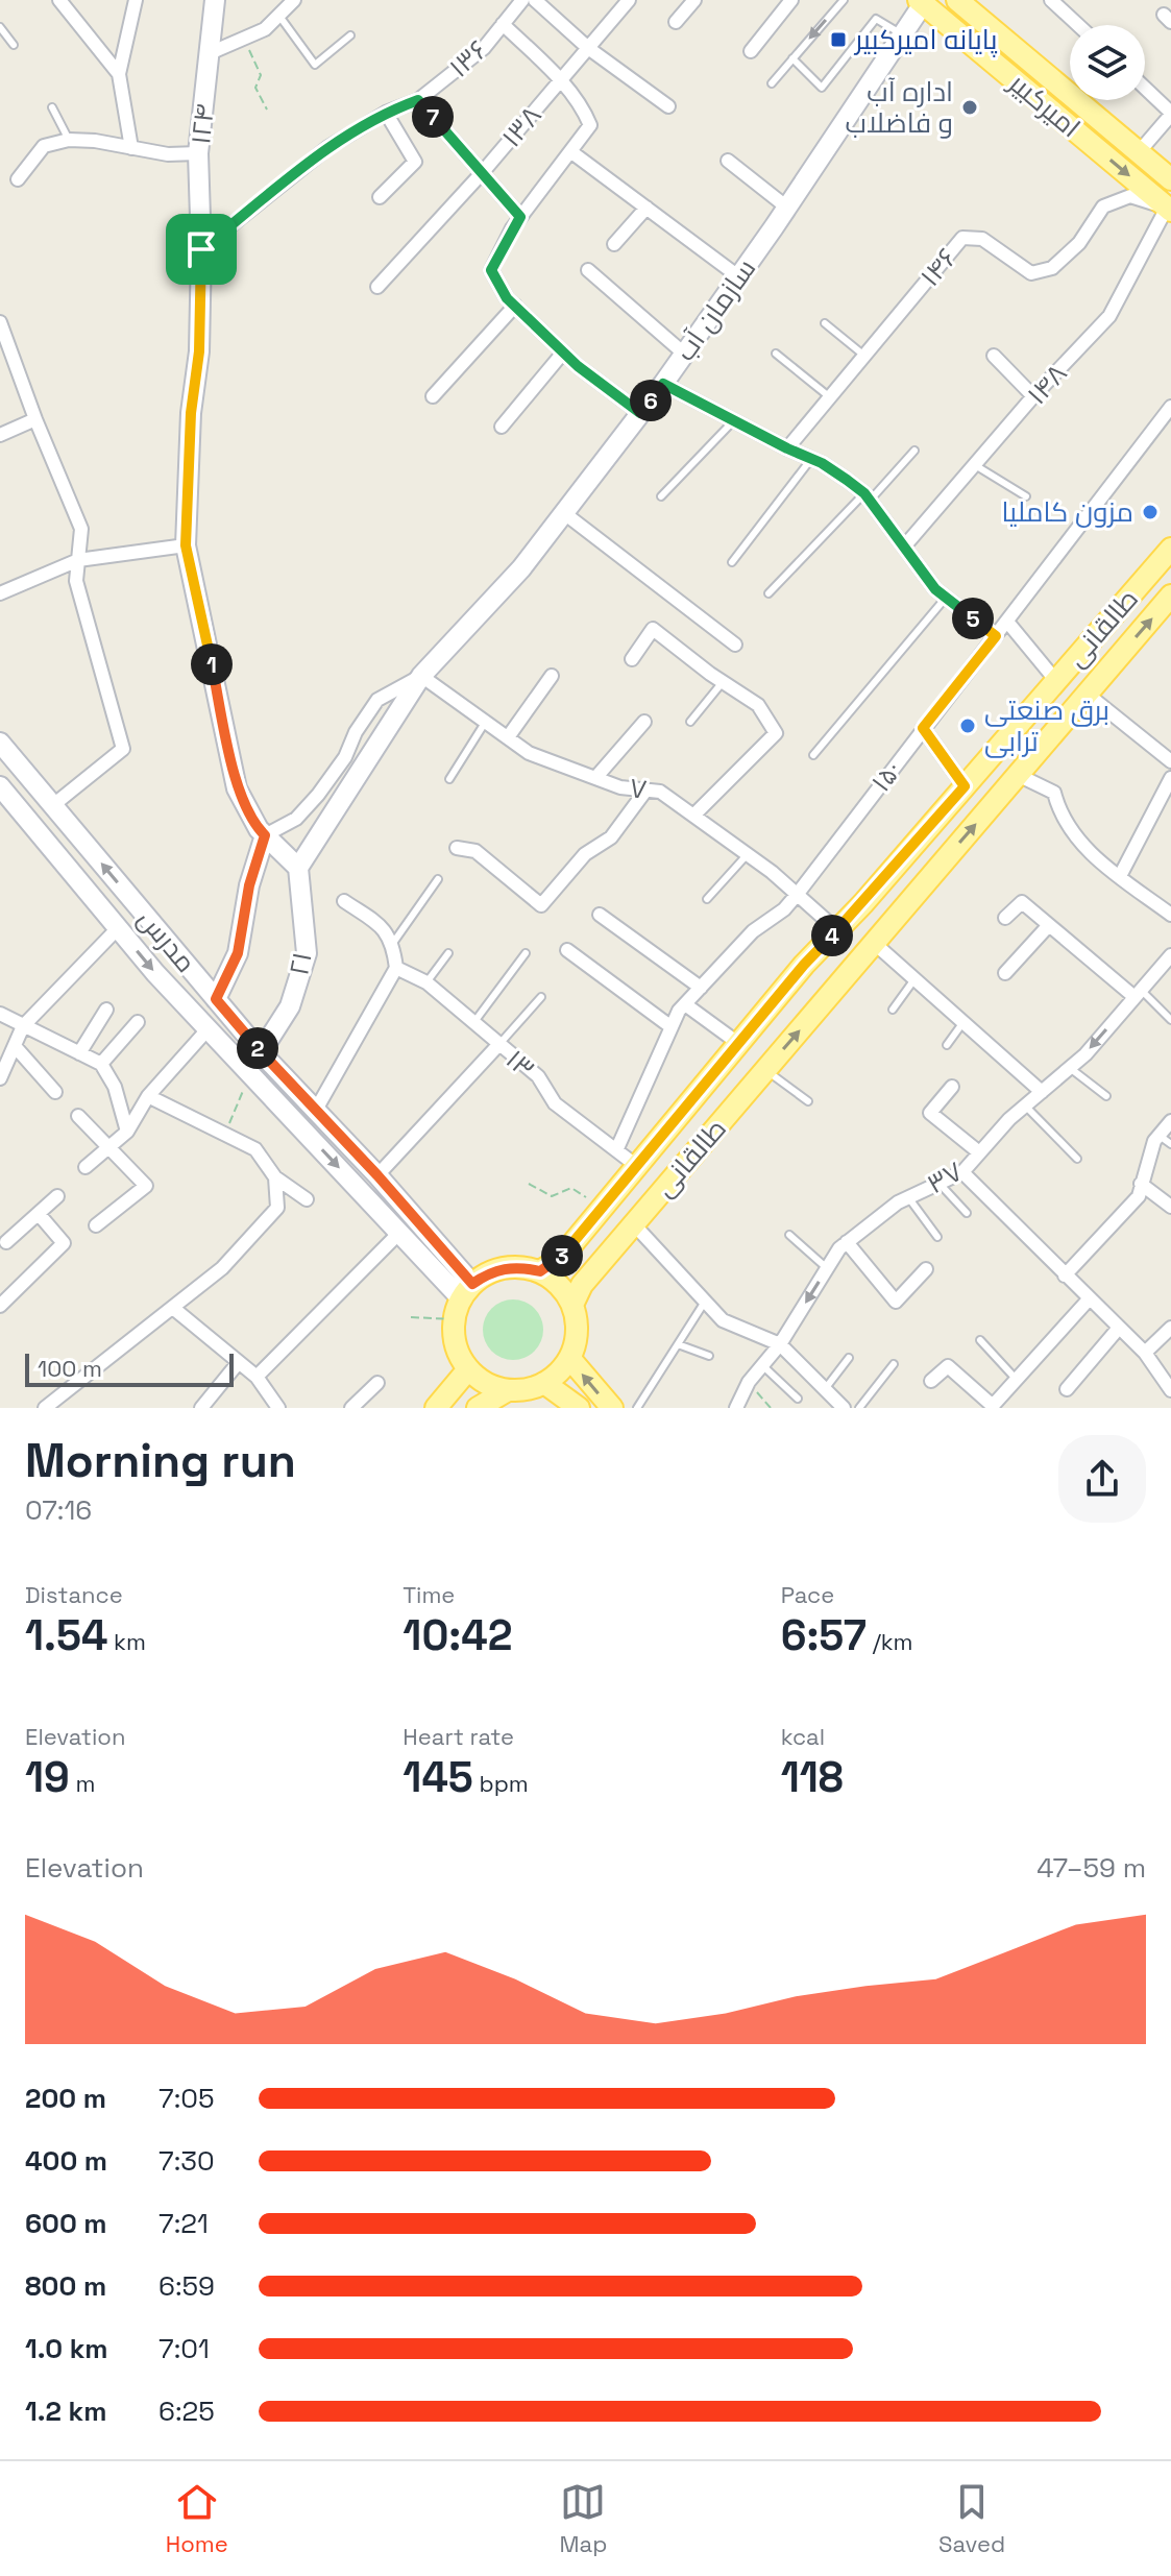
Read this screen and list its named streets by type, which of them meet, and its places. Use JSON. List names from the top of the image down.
{
  "streets": {
    "main road": ["امیرکبیر", "طالقانی"],
    "street": [
      "۱۳۶",
      "۱۲۴",
      "۱۳۸",
      "۱۴۶",
      "سازمان آب",
      "۱۴۸",
      "۱۵۰",
      "۷",
      "مدرس",
      "۲۱",
      "۱۳",
      "۳۷"
    ]
  },
  "crossings": [
    ["۱۳۶", "۱۲۴"],
    ["امیرکبیر", "۱۴۶"],
    ["امیرکبیر", "سازمان آب"],
    ["امیرکبیر", "۱۴۸"],
    ["۱۲۴", "سازمان آب"],
    ["۱۲۴", "۲۱"],
    ["۱۴۶", "۱۴۸"],
    ["سازمان آب", "۷"],
    ["سازمان آب", "۲۱"],
    ["طالقانی", "۷"],
    ["طالقانی", "مدرس"],
    ["طالقانی", "۱۳"],
    ["۱۵۰", "۷"],
    ["۱۵۰", "۱۳"],
    ["مدرس", "۲۱"]
  ],
  "places": {
    "transit": ["پایانه امیرکبیر"],
    "other": ["اداره آب و فاضلاب", "مزون کاملیا", "برق صنعتی ترابی"]
  },
  "scale_bar": "100 m",
  "page": {
    "pins": [
      "7",
      "6",
      "5",
      "1",
      "4",
      "2",
      "3"
    ],
    "scale": "100 m",
    "heading": ["Morning run", "07:16"],
    "stats": [
      ["Distance", "1.54 km"],
      ["Time", "10:42"],
      ["Pace", "6:57 /km"],
      ["Elevation", "19 m"],
      ["Heart rate", "145 bpm"],
      ["kcal", "118"]
    ],
    "chart": ["Elevation", "47–59 m"],
    "list": [
      {
        "name": "200 m",
        "note": "7:05"
      },
      {
        "name": "400 m",
        "note": "7:30"
      },
      {
        "name": "600 m",
        "note": "7:21"
      },
      {
        "name": "800 m",
        "note": "6:59"
      },
      {
        "name": "1.0 km",
        "note": "7:01"
      },
      {
        "name": "1.2 km",
        "note": "6:25"
      }
    ],
    "tabs": ["Home", "Map", "Saved"]
  }
}
